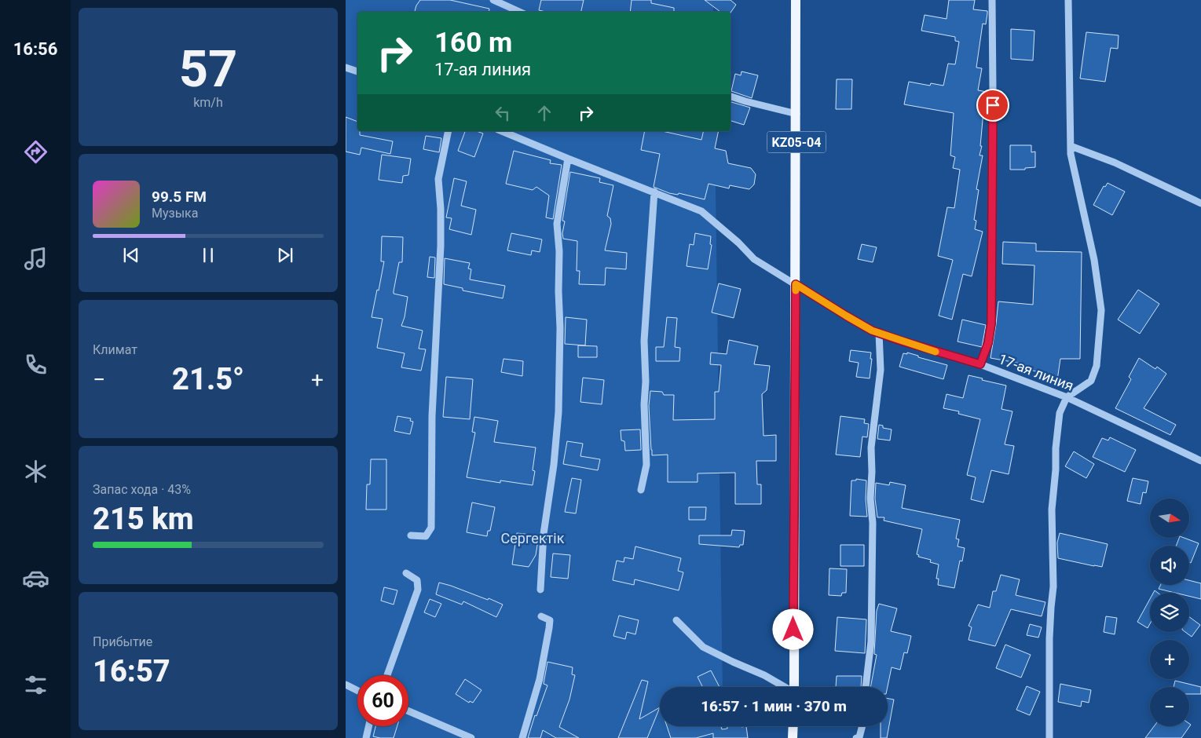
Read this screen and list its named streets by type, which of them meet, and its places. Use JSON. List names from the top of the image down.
{
  "streets": {
    "main road": ["KZ05-04"],
    "street": ["17-ая линия"]
  },
  "crossings": [
    ["KZ05-04", "17-ая линия"]
  ],
  "parks": ["Сергектік"],
  "north": "right",
  "page": {
    "tabs": "16:56",
    "tile": [
      ["57", "km/h"],
      "Климат",
      ["Запас хода · 43%", "215 km"],
      ["Прибытие", "16:57"]
    ],
    "turn": ["160 m", "17-ая линия"],
    "song": ["99.5 FM", "Музыка"],
    "heat": ["−", "21.5°", "+"],
    "map_buttons": ["+", "−"],
    "limit": "60",
    "trip": "16:57 · 1 мин · 370 m"
  }
}
